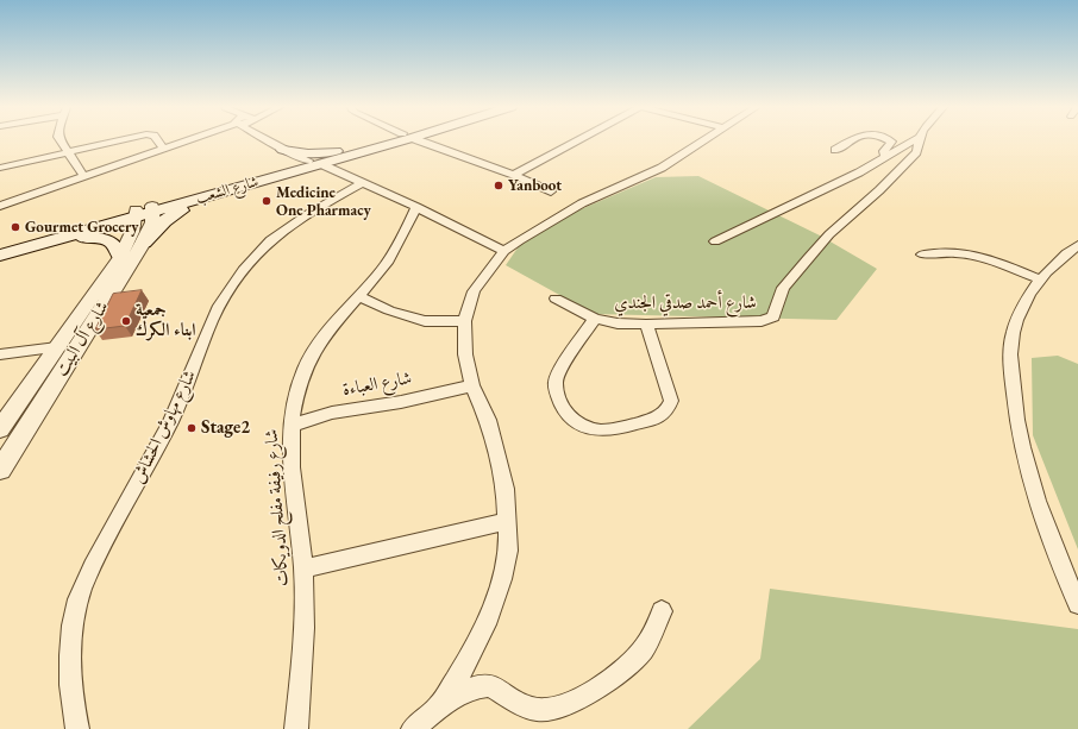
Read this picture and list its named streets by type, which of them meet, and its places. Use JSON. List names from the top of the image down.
{
  "streets": {
    "main road": ["شارع الشعب"],
    "street": [
      "شارع أحمد صدقي الجندي",
      "شارع آل البيت",
      "شارع العباءة",
      "شارع مهاوش الحشاش",
      "شارع رفيفة مفلح الدويكات"
    ]
  },
  "crossings": [
    ["شارع الشعب", "شارع آل البيت"],
    ["شارع العباءة", "شارع رفيفة مفلح الدويكات"]
  ],
  "places": [
    "Yanboot",
    "Medicine One Pharmacy",
    "Gourmet Grocery",
    "جمعية ابناء الكرك",
    "Stage2"
  ]
}
